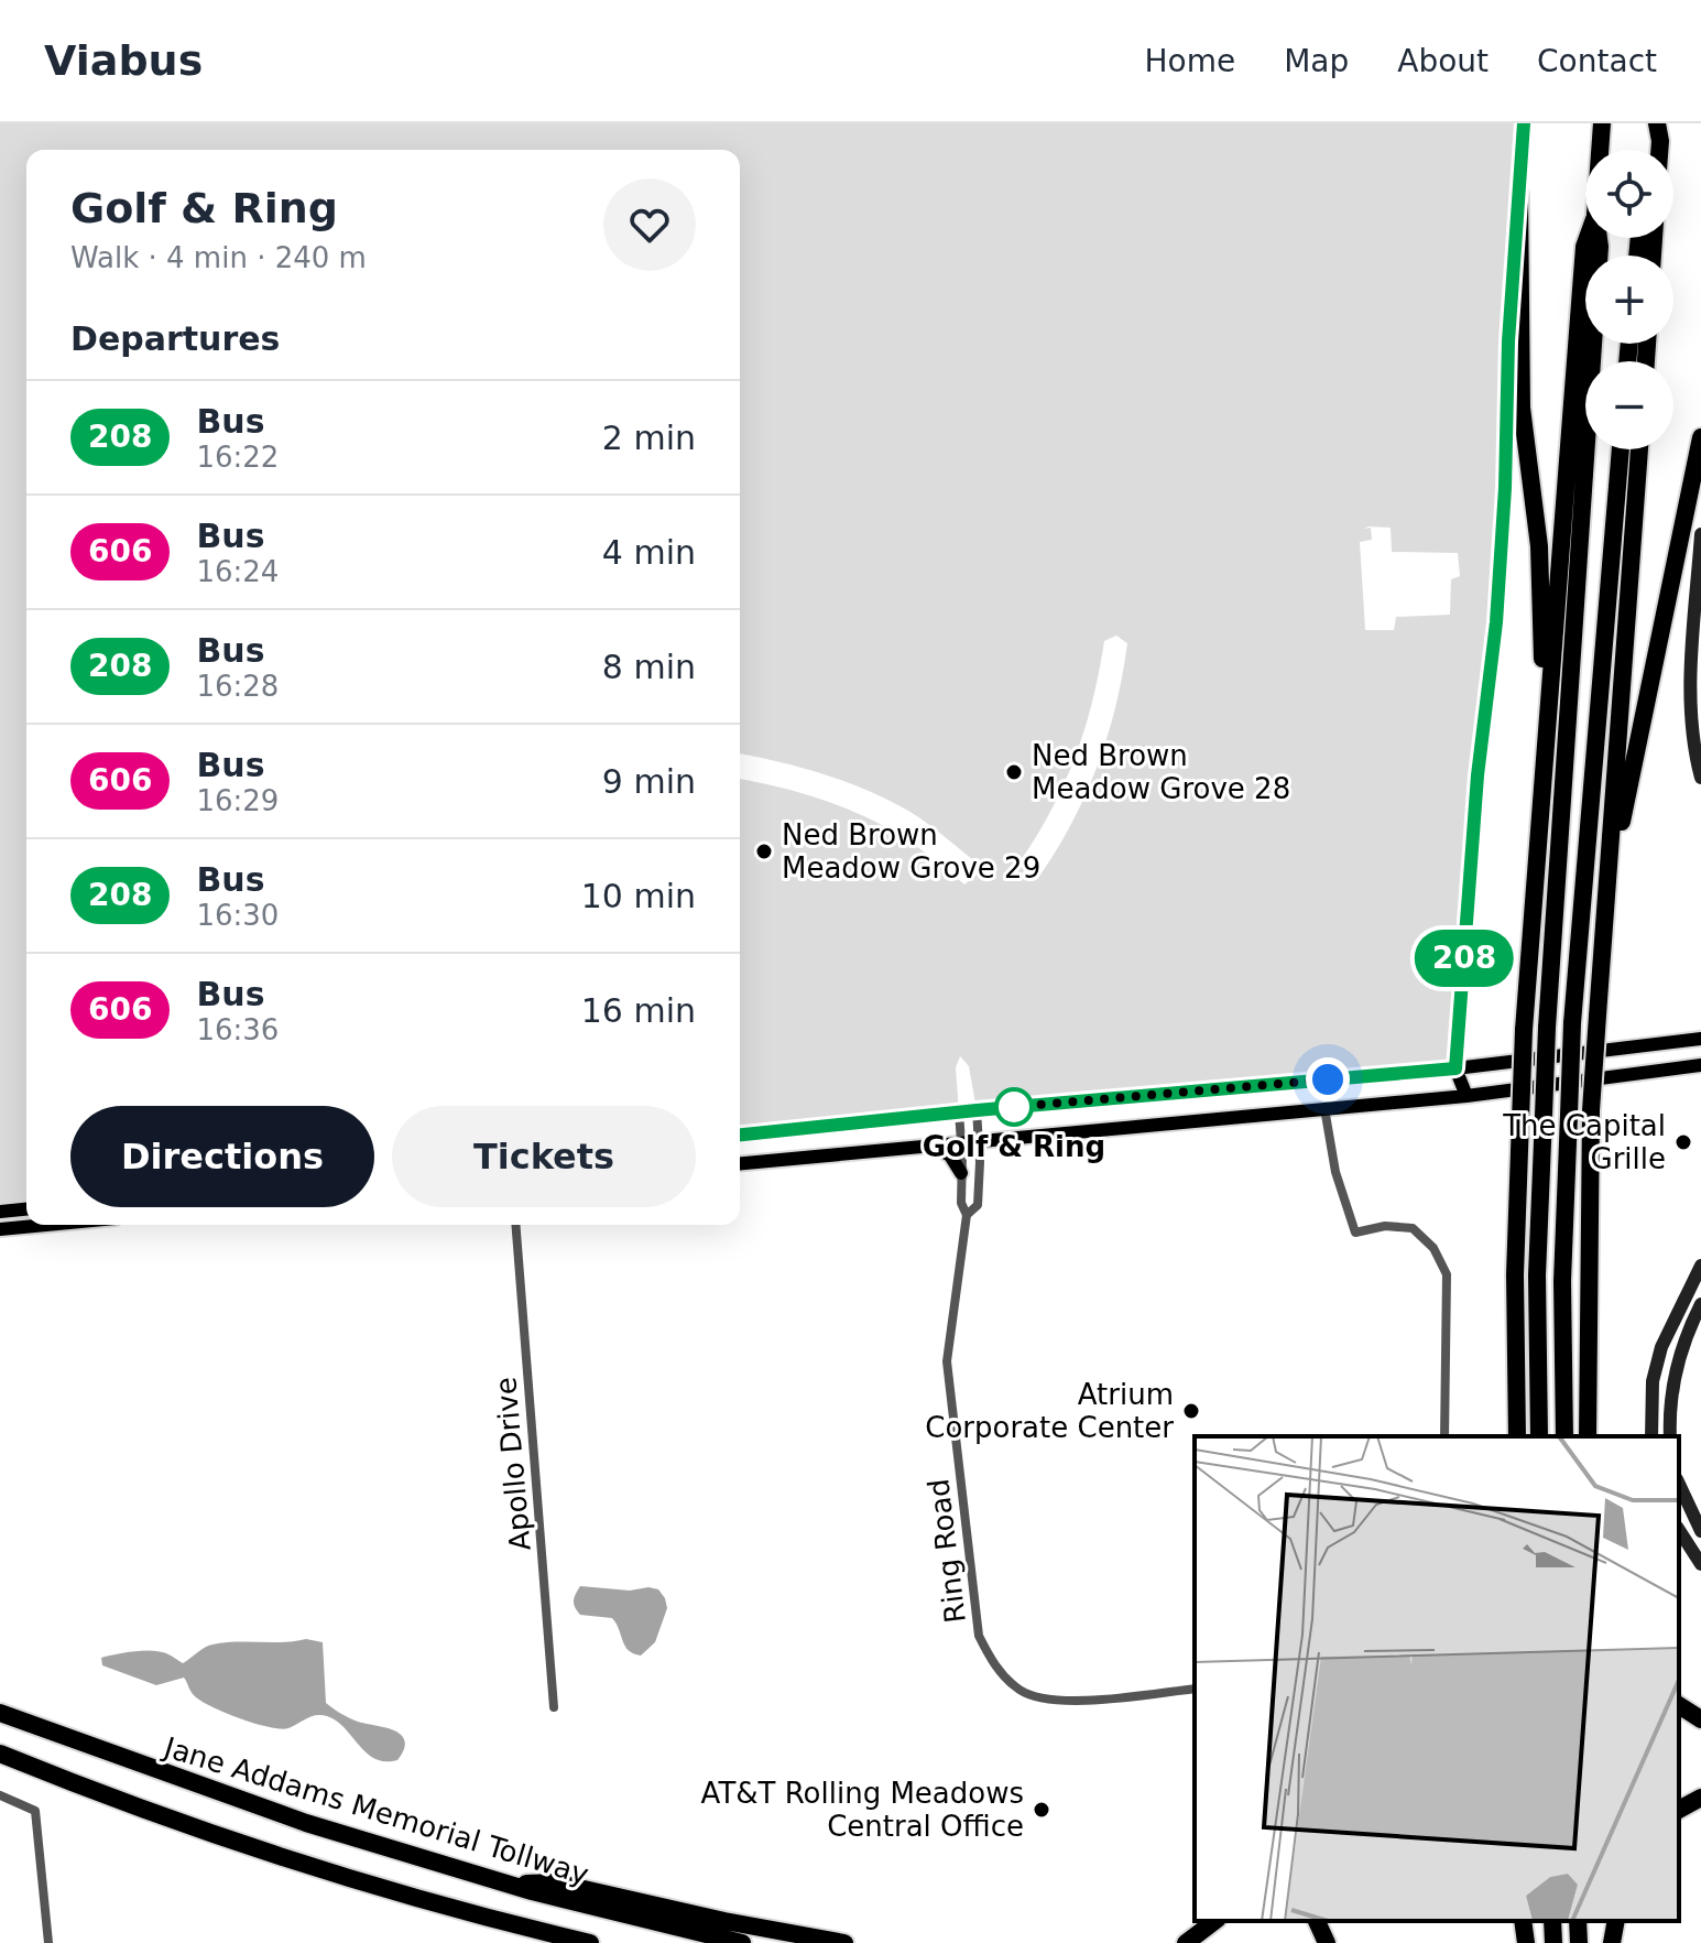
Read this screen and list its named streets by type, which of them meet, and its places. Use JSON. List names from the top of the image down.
{
  "streets": {
    "highway": ["Jane Addams Memorial Tollway"],
    "street": ["Apollo Drive", "Ring Road"]
  },
  "places": [
    "Ned Brown Meadow Grove 28",
    "Ned Brown Meadow Grove 29",
    "Golf & Ring",
    "The Capital Grille",
    "Atrium Corporate Center",
    "AT&T Rolling Meadows Central Office"
  ],
  "lines": ["bus line 208"],
  "page": {
    "header": "Viabus",
    "nav": [
      "Home",
      "Map",
      "About",
      "Contact"
    ],
    "on_map": "208",
    "map_buttons": ["+", "−"],
    "heading": [
      ["Golf & Ring", "Walk · 4 min · 240 m"],
      "Departures"
    ],
    "list": [
      {
        "mark": "208",
        "name": "Bus",
        "note": "16:22",
        "value": "2 min"
      },
      {
        "mark": "606",
        "name": "Bus",
        "note": "16:24",
        "value": "4 min"
      },
      {
        "mark": "208",
        "name": "Bus",
        "note": "16:28",
        "value": "8 min"
      },
      {
        "mark": "606",
        "name": "Bus",
        "note": "16:29",
        "value": "9 min"
      },
      {
        "mark": "208",
        "name": "Bus",
        "note": "16:30",
        "value": "10 min"
      },
      {
        "mark": "606",
        "name": "Bus",
        "note": "16:36",
        "value": "16 min"
      }
    ],
    "buttons": ["Directions", "Tickets"]
  }
}
